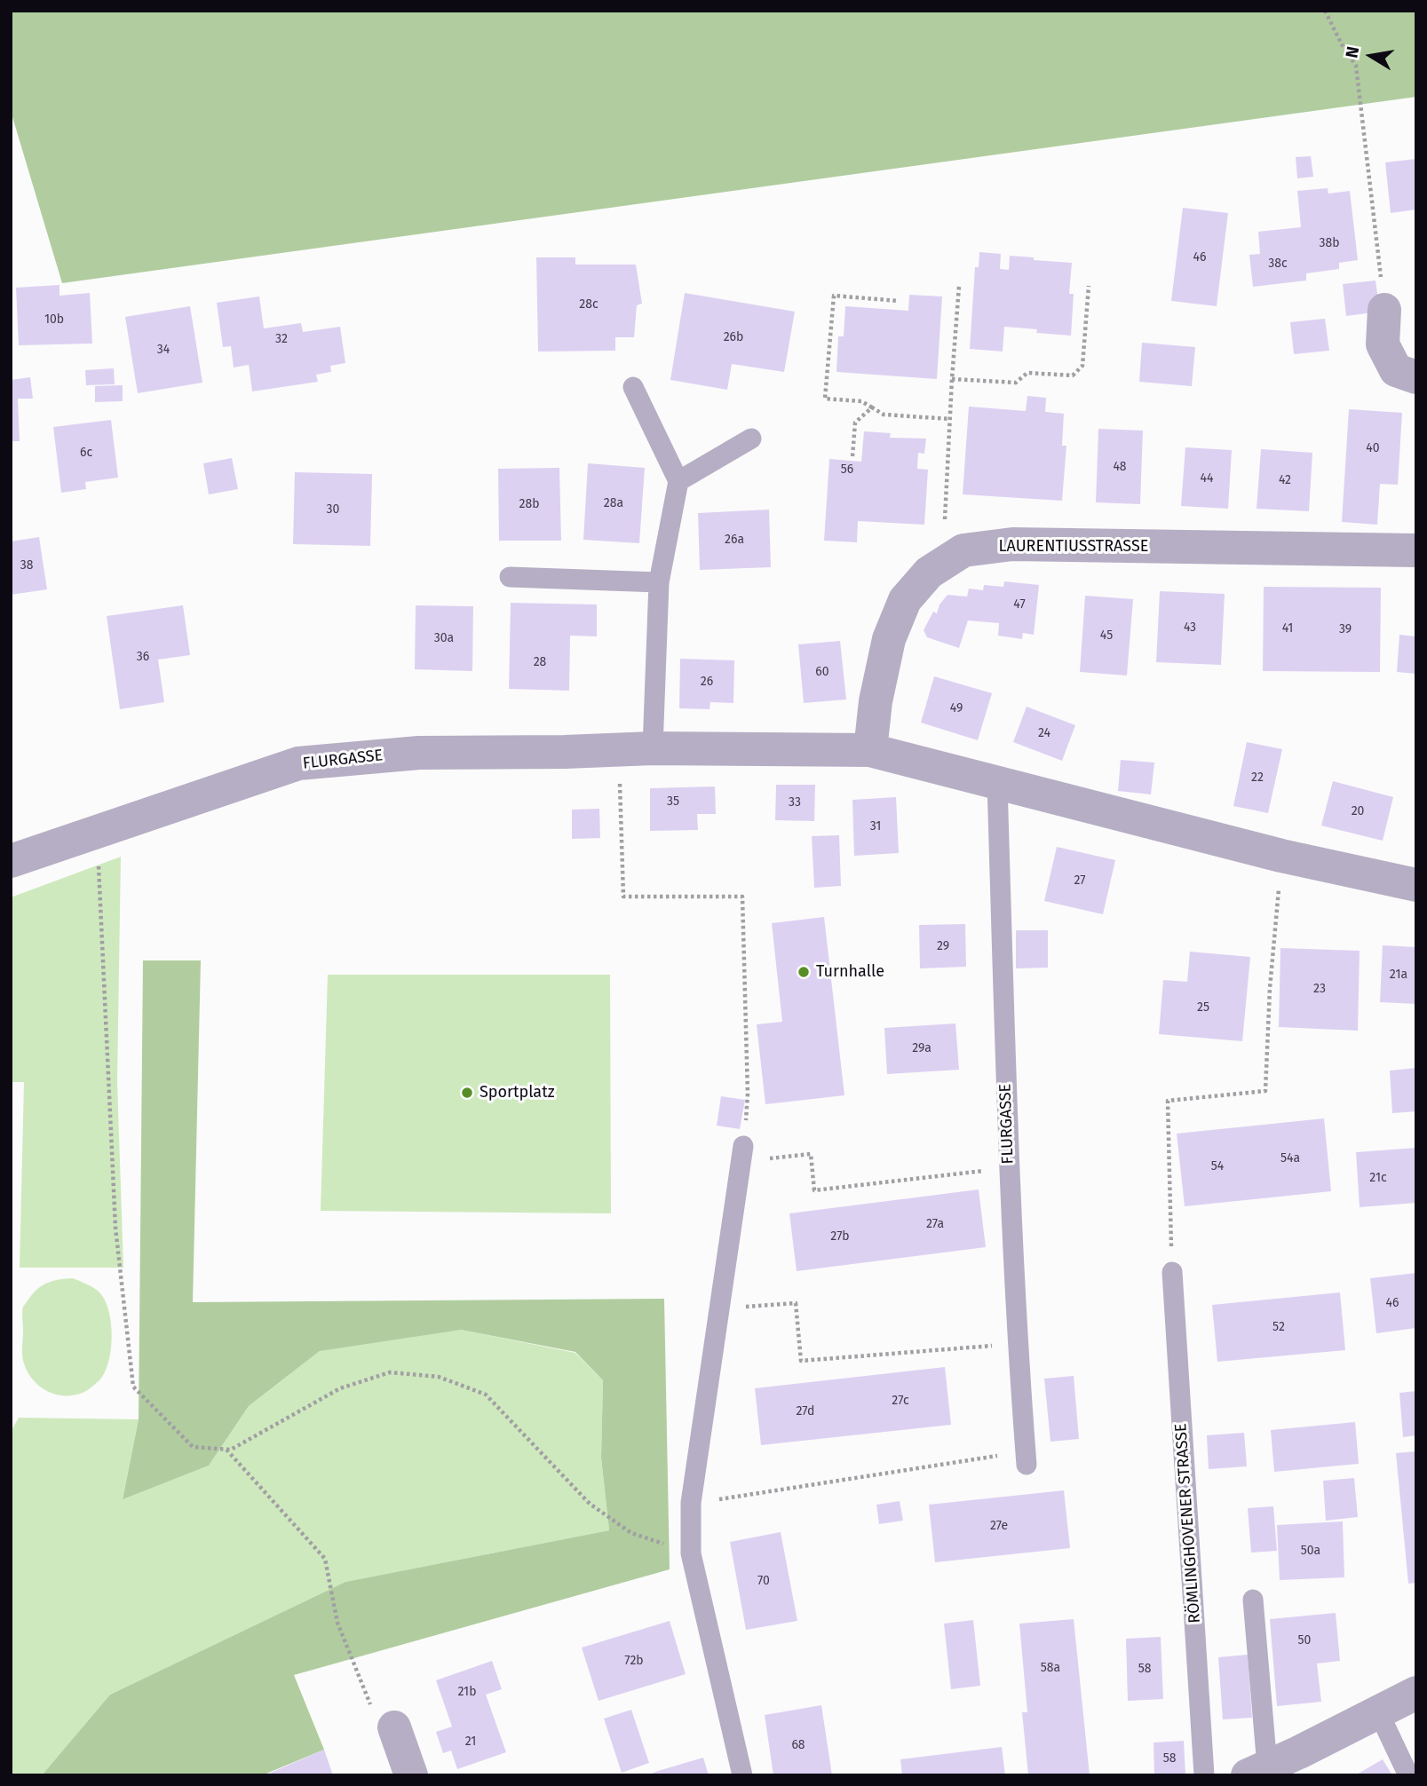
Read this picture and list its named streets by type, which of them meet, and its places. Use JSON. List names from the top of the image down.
{
  "streets": {
    "street": ["LAURENTIUSSTRASSE", "FLURGASSE"],
    "lane": ["RÖMLINGHOVENER STRASSE"]
  },
  "crossings": [
    ["LAURENTIUSSTRASSE", "FLURGASSE"]
  ],
  "places": ["Turnhalle", "Sportplatz"],
  "house_numbers": [
    "38b",
    "46",
    "38c",
    "28c",
    "10b",
    "26b",
    "32",
    "34",
    "40",
    "6c",
    "48",
    "56",
    "44",
    "42",
    "28a",
    "28b",
    "30",
    "26a",
    "38",
    "47",
    "43",
    "41",
    "39",
    "45",
    "30a",
    "36",
    "28",
    "60",
    "26",
    "49",
    "24",
    "22",
    "35",
    "33",
    "20",
    "31",
    "27",
    "29",
    "21a",
    "23",
    "25",
    "29a",
    "54a",
    "54",
    "21c",
    "27a",
    "27b",
    "46",
    "52",
    "27c",
    "27d",
    "27e",
    "50a",
    "70",
    "50",
    "72b",
    "58a",
    "58",
    "21b",
    "21",
    "68",
    "58"
  ],
  "north": "left"
}
